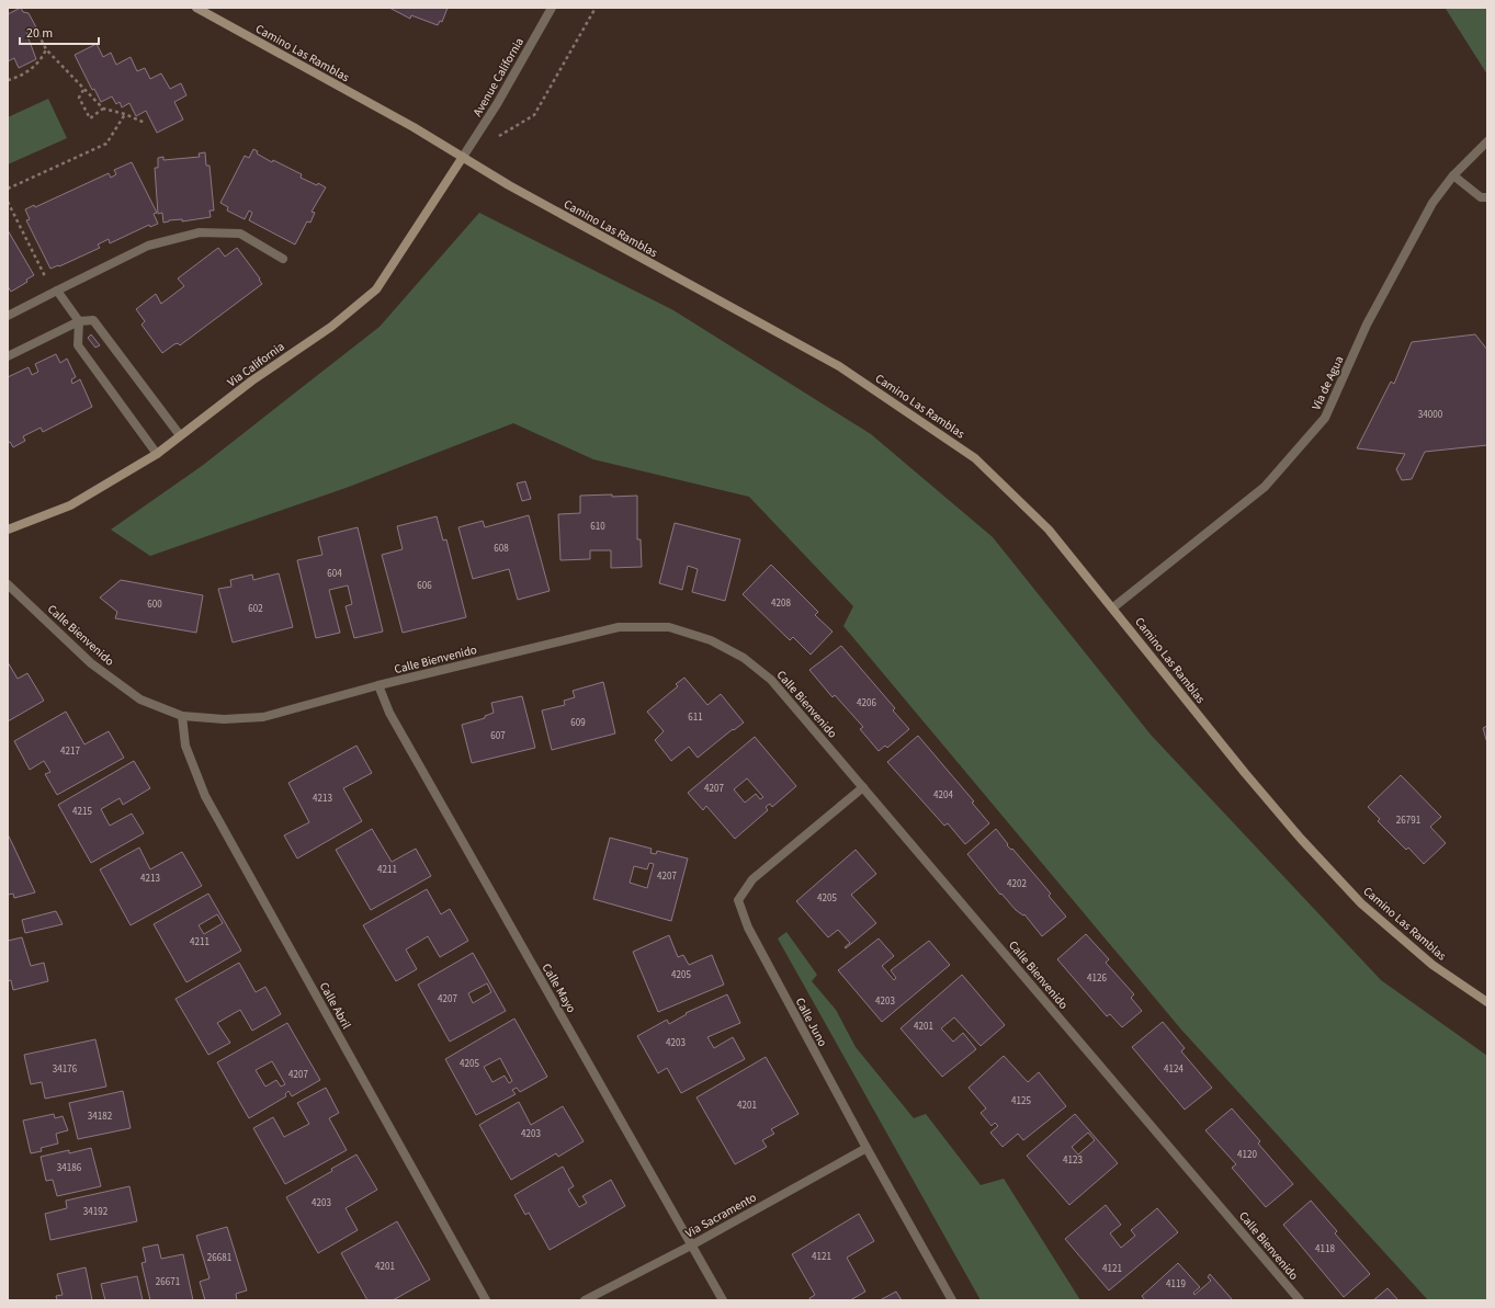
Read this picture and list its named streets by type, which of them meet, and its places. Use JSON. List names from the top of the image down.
{
  "streets": {
    "main road": ["Camino Las Ramblas", "Via California"],
    "street": [
      "Avenue California",
      "Via de Agua",
      "Calle Bienvenido",
      "Calle Mayo",
      "Calle Abril",
      "Calle Juno",
      "Via Sacramento"
    ]
  },
  "crossings": [
    ["Camino Las Ramblas", "Avenue California"],
    ["Camino Las Ramblas", "Via California"],
    ["Camino Las Ramblas", "Via de Agua"],
    ["Avenue California", "Via California"],
    ["Calle Bienvenido", "Calle Mayo"],
    ["Calle Bienvenido", "Calle Abril"],
    ["Calle Bienvenido", "Calle Juno"],
    ["Calle Mayo", "Via Sacramento"],
    ["Calle Juno", "Via Sacramento"]
  ],
  "house_numbers": [
    "34000",
    "610",
    "608",
    "604",
    "606",
    "4208",
    "600",
    "602",
    "4206",
    "611",
    "609",
    "607",
    "4217",
    "4207",
    "4204",
    "4213",
    "4215",
    "26791",
    "4211",
    "4207",
    "4213",
    "4202",
    "4205",
    "4211",
    "4205",
    "4126",
    "4207",
    "4203",
    "4201",
    "4203",
    "4205",
    "34176",
    "4124",
    "4207",
    "4125",
    "4201",
    "34182",
    "4203",
    "4120",
    "4123",
    "34186",
    "4203",
    "34192",
    "4118",
    "4121",
    "26681",
    "4201",
    "4121",
    "26671",
    "4119"
  ],
  "scale_bar": "20 m"
}
